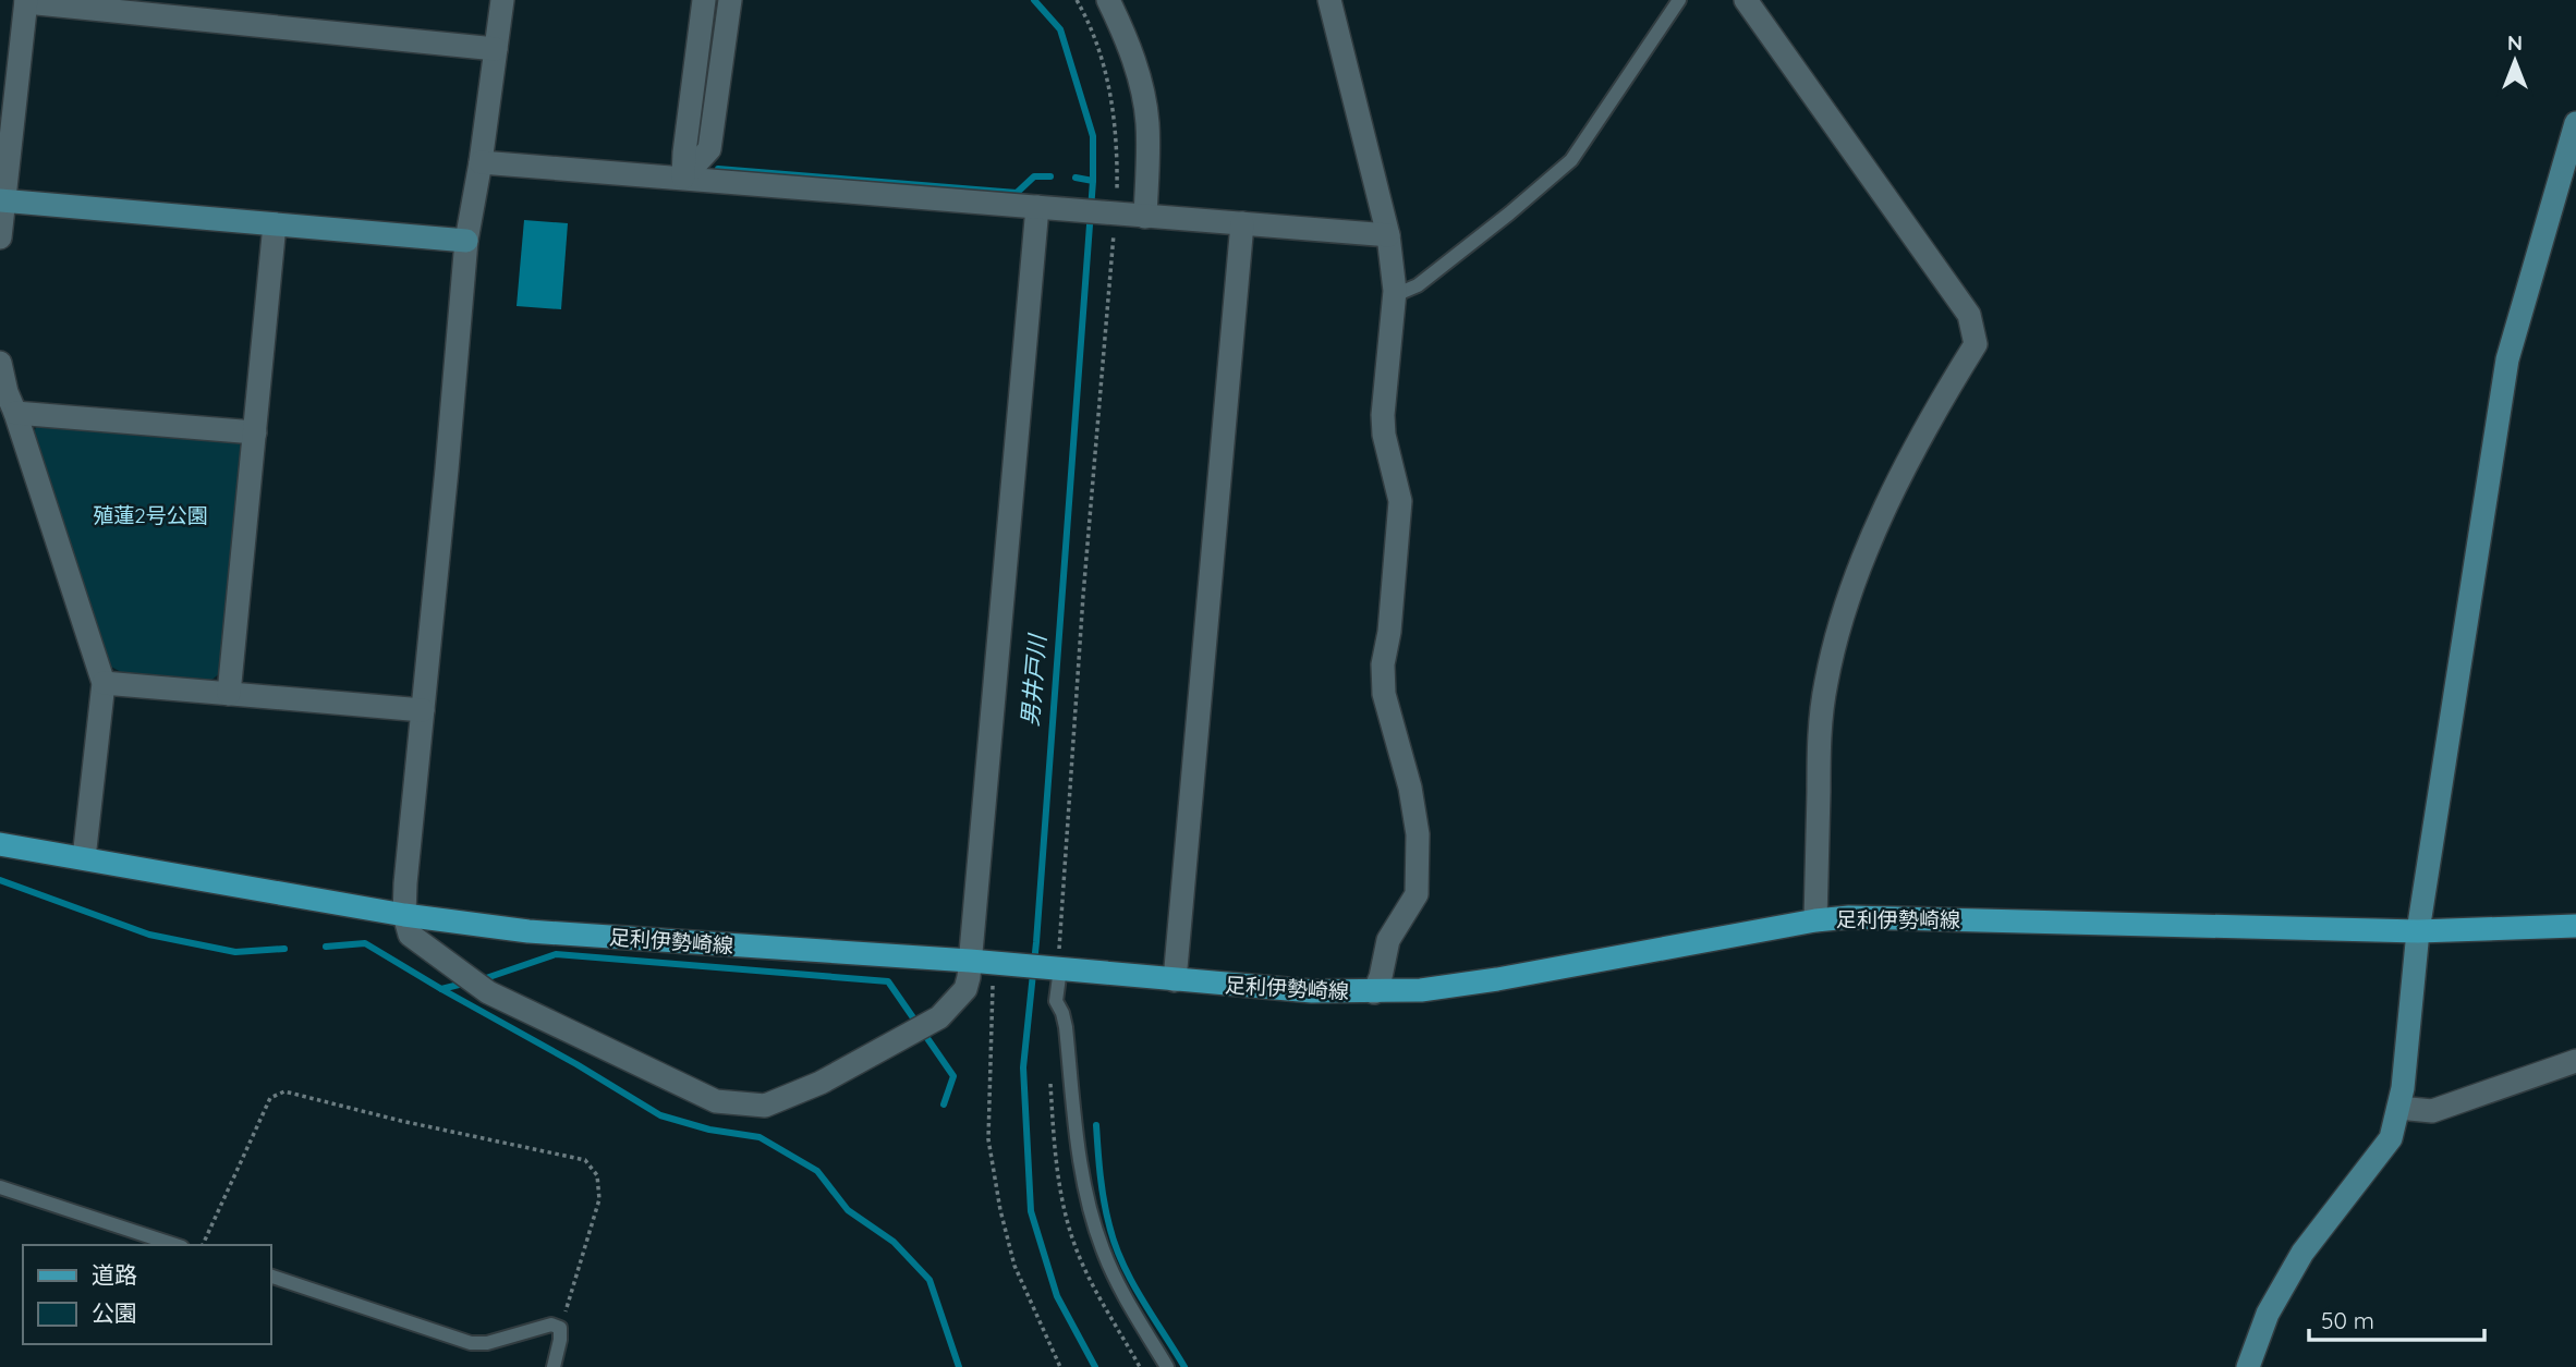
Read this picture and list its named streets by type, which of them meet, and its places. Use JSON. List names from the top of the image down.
{
  "streets": {
    "main road": ["足利伊勢崎線"]
  },
  "water": ["男井戸川"],
  "parks": ["殖蓮2号公園"],
  "legend": ["道路", "公園"],
  "scale_bar": "50 m",
  "north": "top"
}
